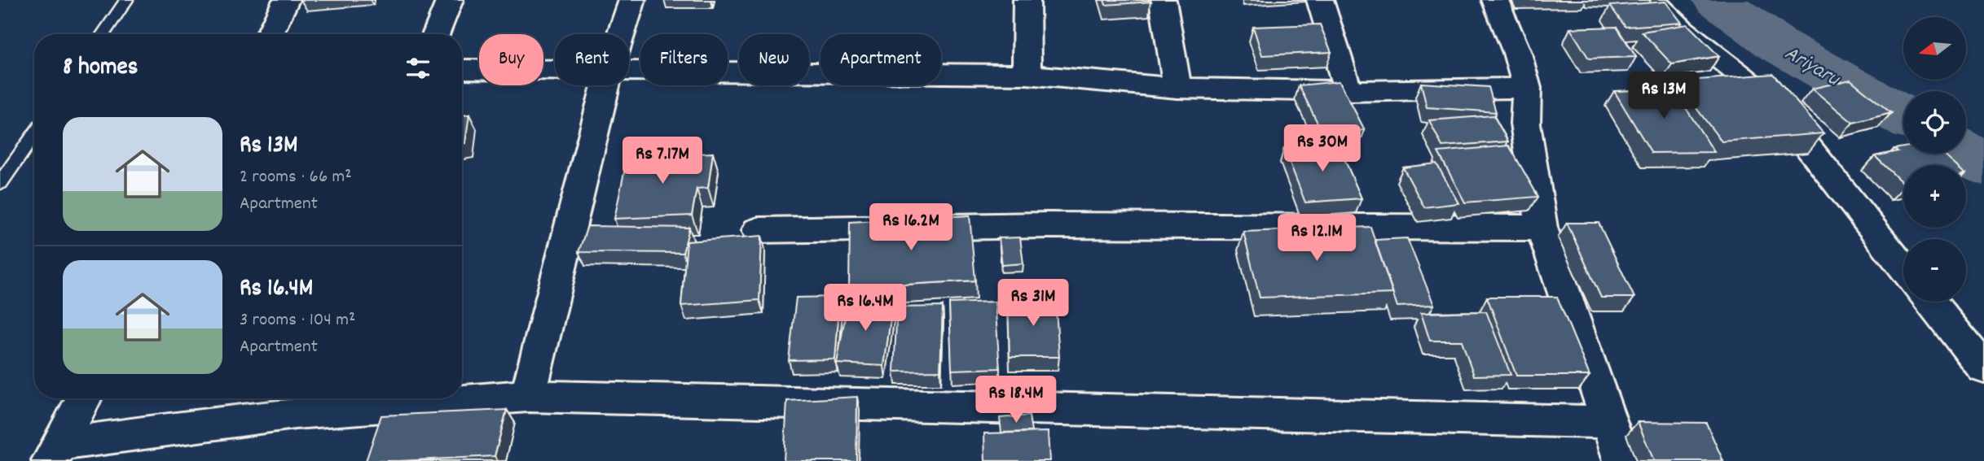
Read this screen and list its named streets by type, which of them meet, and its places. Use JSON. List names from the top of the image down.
{
  "water": ["Ariyaru"],
  "north": "left",
  "page": {
    "map_buttons": ["+", "−"],
    "chip": [
      "Buy",
      "Rent",
      "Filters",
      "New",
      "Apartment"
    ],
    "heading": "8 homes",
    "price": [
      "Rs 13M",
      "Rs 30M",
      "Rs 7.17M",
      "Rs 16.2M",
      "Rs 12.1M",
      "Rs 31M",
      "Rs 16.4M",
      "Rs 18.4M"
    ],
    "list": [
      {
        "name": "Rs 13M",
        "note": "2 rooms · 66 m² · Apartment"
      },
      {
        "name": "Rs 16.4M",
        "note": "3 rooms · 104 m² · Apartment"
      }
    ]
  }
}
